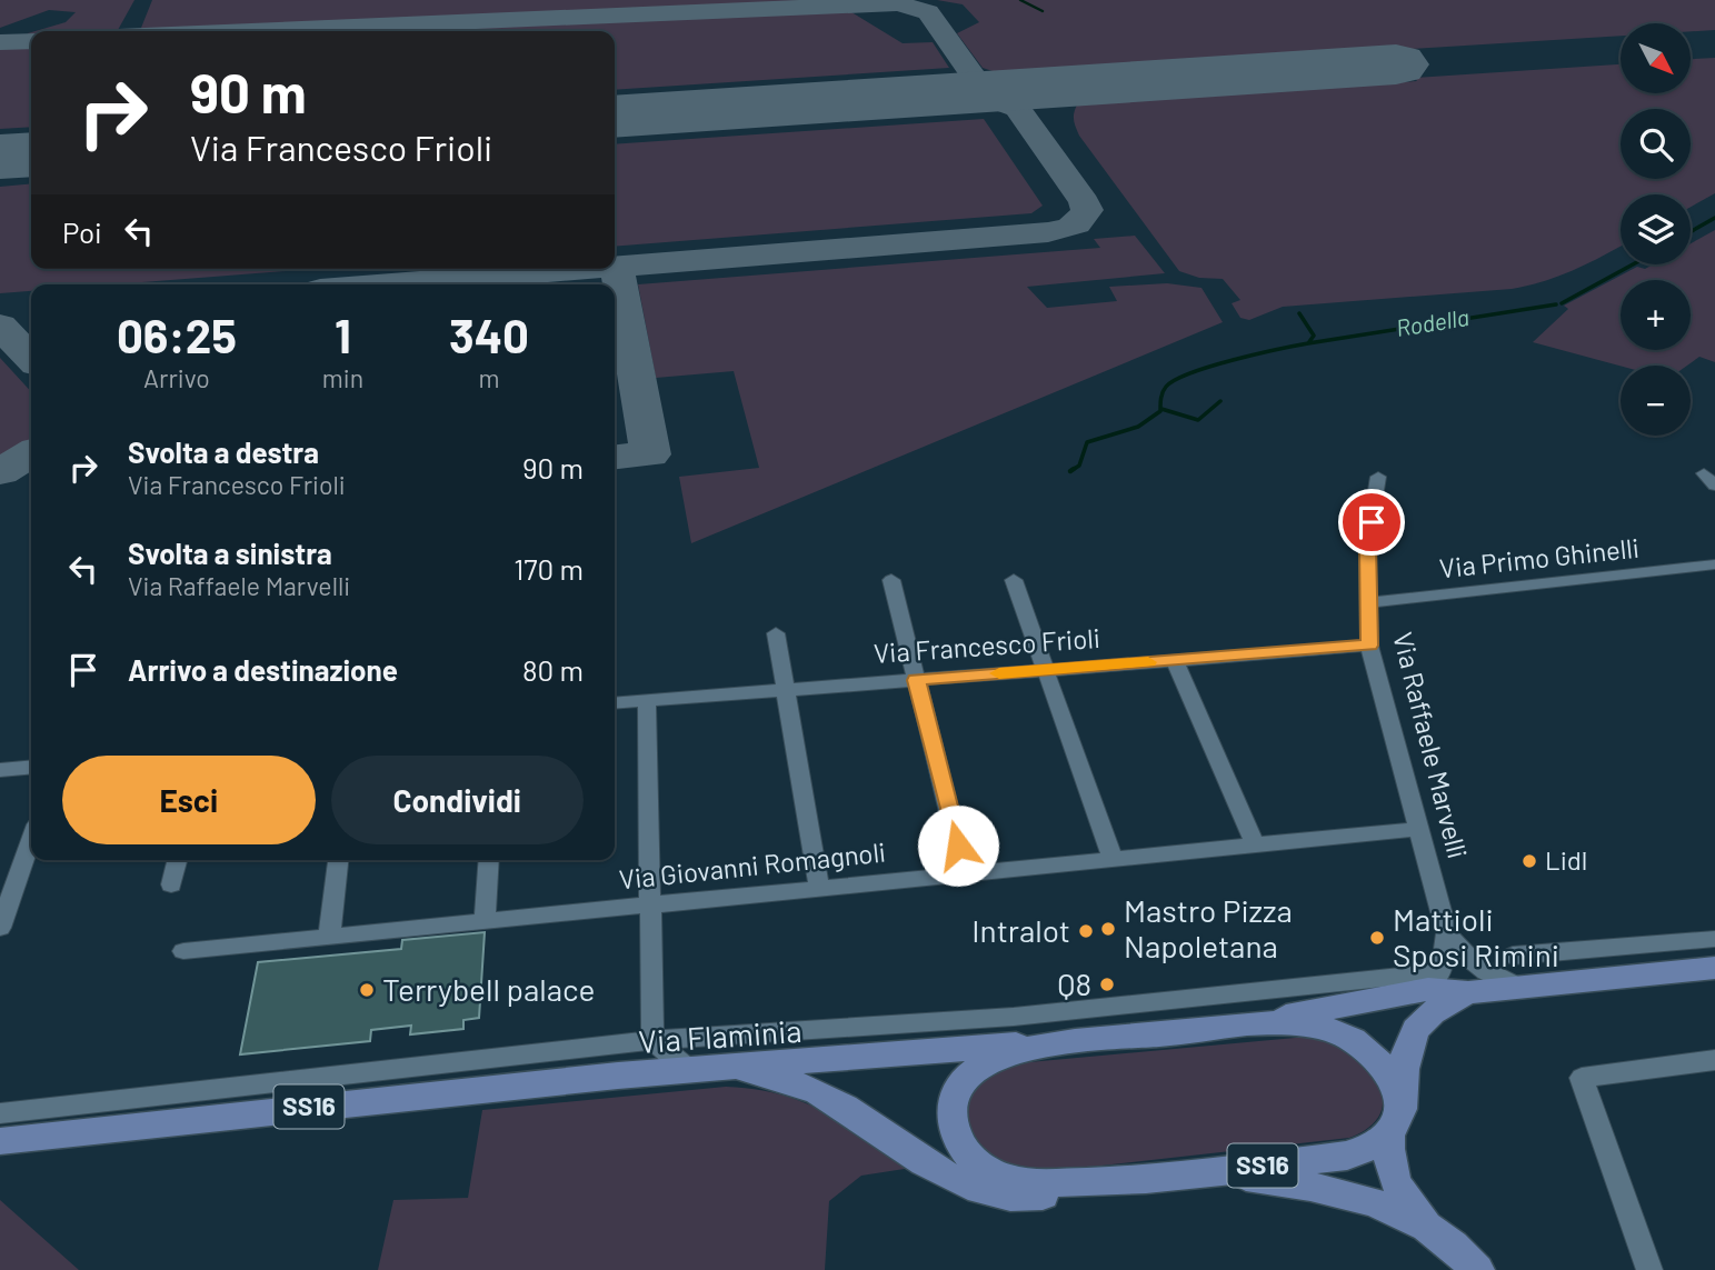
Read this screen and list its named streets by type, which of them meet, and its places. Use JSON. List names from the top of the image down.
{
  "streets": {
    "main road": ["Via Flaminia", "SS16"],
    "street": [
      "Via Primo Ghinelli",
      "Via Francesco Frioli",
      "Via Raffaele Marvelli",
      "Via Giovanni Romagnoli"
    ]
  },
  "crossings": [
    ["Via Primo Ghinelli", "Via Raffaele Marvelli"],
    ["Via Francesco Frioli", "Via Raffaele Marvelli"],
    ["Via Raffaele Marvelli", "Via Giovanni Romagnoli"],
    ["Via Raffaele Marvelli", "Via Flaminia"]
  ],
  "water": ["Rodella"],
  "places": [
    "Lidl",
    "Mastro Pizza Napoletana",
    "Intralot",
    "Mattioli Sposi Rimini",
    "Q8",
    "Terrybell palace"
  ],
  "north": "bottom right",
  "page": {
    "map_buttons": ["+", "−"],
    "turn": ["90 m", "Via Francesco Frioli"],
    "then": "Poi",
    "eta": [
      "06:25",
      "Arrivo",
      "1",
      "min",
      "340",
      "m"
    ],
    "list": [
      {
        "name": "Svolta a destra",
        "note": "Via Francesco Frioli",
        "value": "90 m"
      },
      {
        "name": "Svolta a sinistra",
        "note": "Via Raffaele Marvelli",
        "value": "170 m"
      },
      {
        "name": "Arrivo a destinazione",
        "value": "80 m"
      }
    ],
    "buttons": ["Esci", "Condividi"]
  }
}
